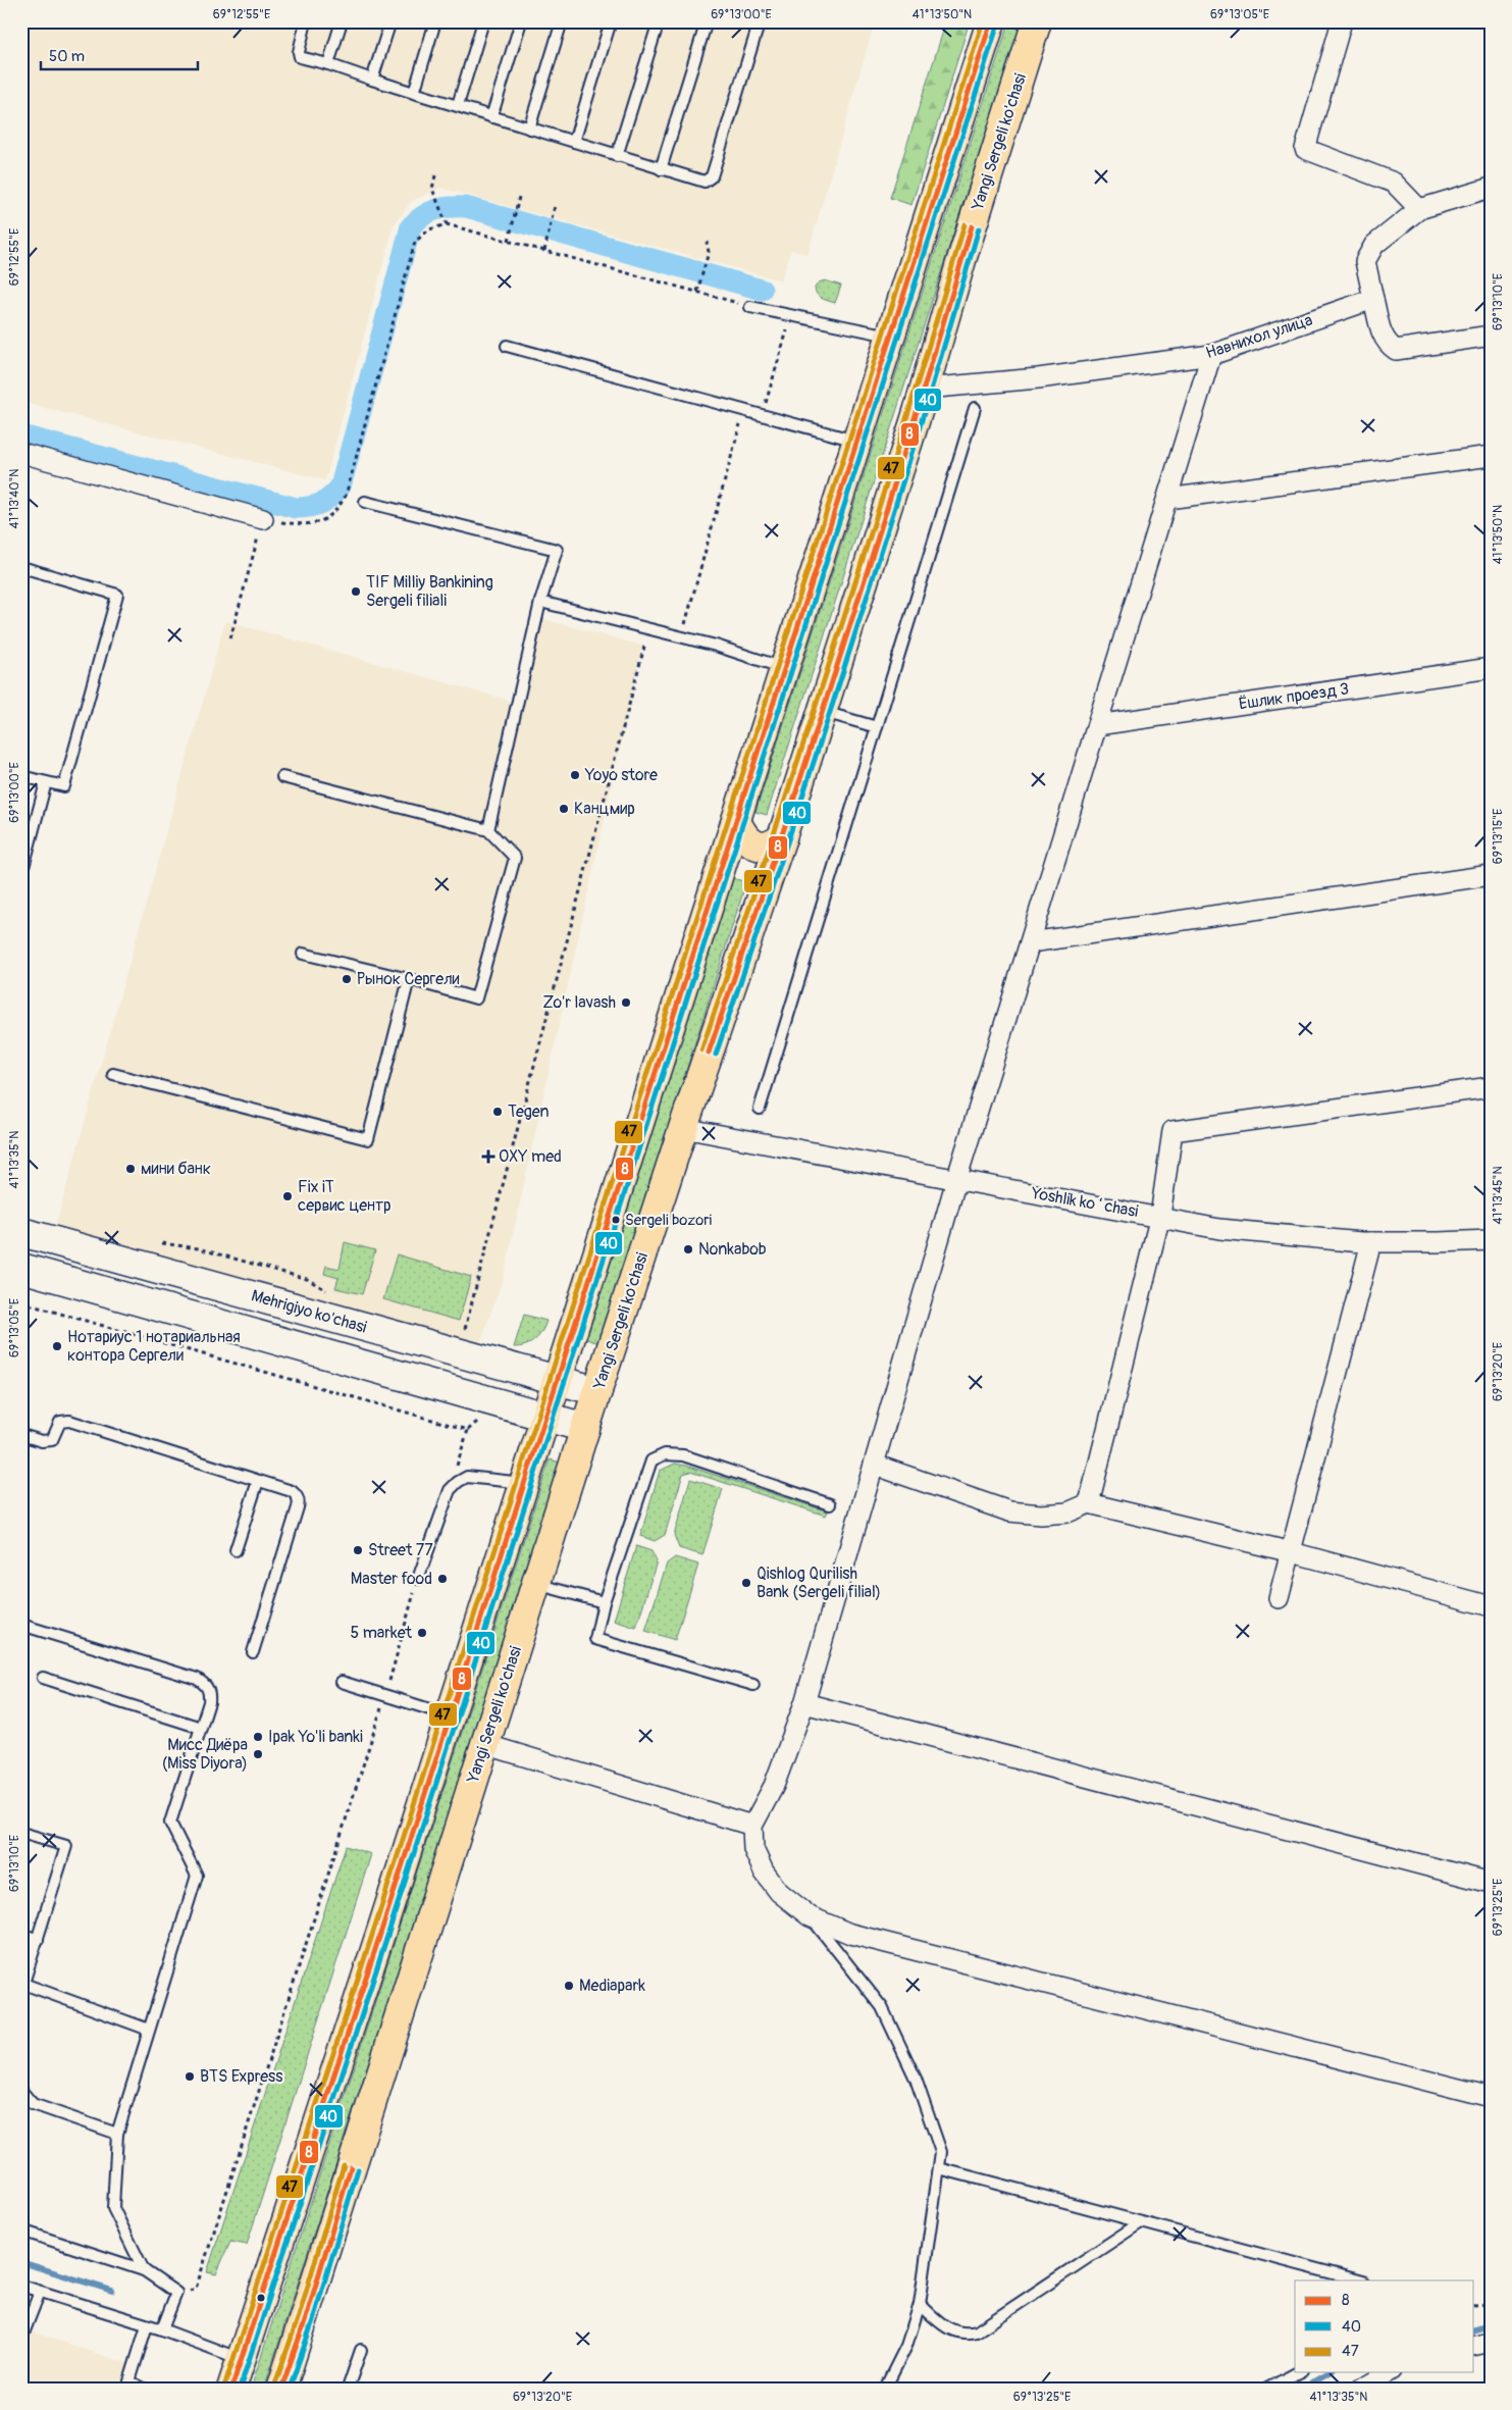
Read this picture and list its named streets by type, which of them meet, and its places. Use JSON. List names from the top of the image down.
{
  "streets": {
    "main road": ["Yangi Sergeli ko'chasi", "Mehrigiyo ko'chasi"],
    "street": ["Навнихол улица", "Ёшлик проезд 3", "Yoshlik koʻchasi"]
  },
  "crossings": [
    ["Yangi Sergeli ko'chasi", "Навнихол улица"],
    ["Yangi Sergeli ko'chasi", "Yoshlik koʻchasi"],
    ["Yangi Sergeli ko'chasi", "Mehrigiyo ko'chasi"]
  ],
  "places": {
    "other": [
      "TIF Milliy Bankining Sergeli filiali",
      "Yoyo store",
      "Канцмир",
      "Рынок Сергели",
      "Zo'r lavash",
      "Tegen",
      "мини банк",
      "Fix iT сервис центр",
      "Sergeli bozori",
      "Nonkabob",
      "Нотариус 1 нотариальная контора Сергели",
      "Street 77",
      "Master food",
      "Qishlog Qurilish Bank (Sergeli filial)",
      "5 market",
      "Ipak Yo'li banki",
      "Мисс Диёра (Miss Diyora)",
      "Mediapark",
      "BTS Express"
    ],
    "health": ["OXY med"]
  },
  "lines": ["transit line 8", "transit line 47", "transit line 40"],
  "legend": ["8", "40", "47"],
  "scale_bar": "50 m",
  "coordinates": [
    "69°12'55\"E",
    "69°13'00\"E",
    "41°13'50\"N",
    "69°13'05\"E",
    "69°13'10\"E",
    "41°13'40\"N",
    "69°13'15\"E",
    "41°13'35\"N",
    "41°13'45\"N",
    "69°13'20\"E",
    "69°13'25\"E"
  ]
}
